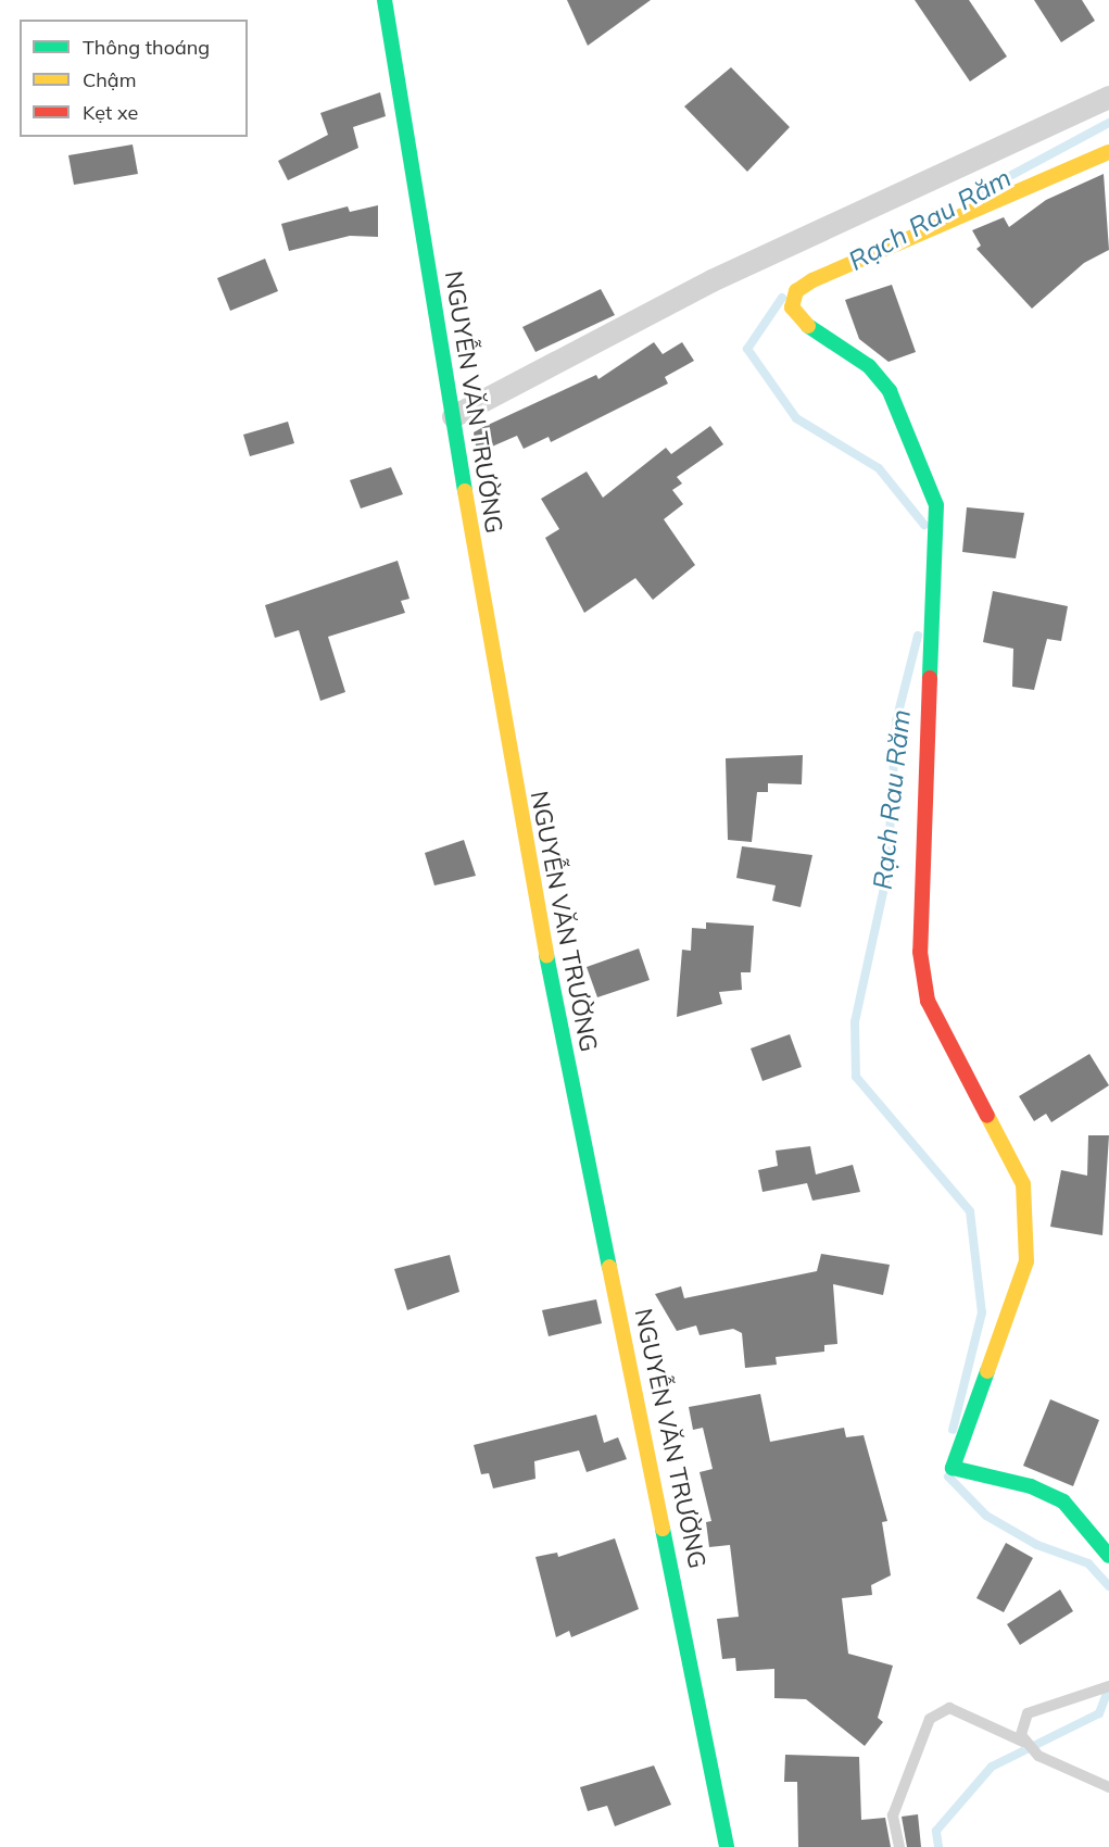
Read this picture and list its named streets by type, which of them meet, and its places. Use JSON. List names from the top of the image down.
{
  "streets": {
    "street": ["NGUYỄN VĂN TRƯỜNG"]
  },
  "water": ["Rạch Rau Răm"],
  "legend": ["Thông thoáng", "Chậm", "Kẹt xe"]
}
